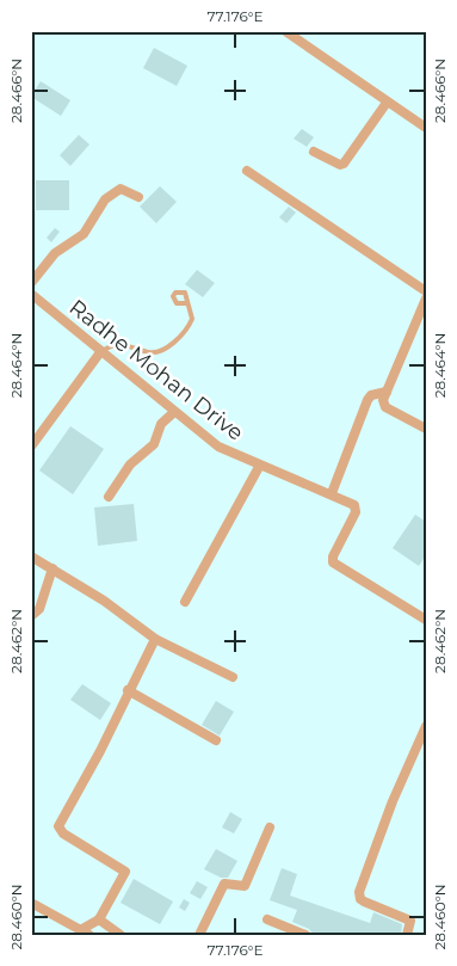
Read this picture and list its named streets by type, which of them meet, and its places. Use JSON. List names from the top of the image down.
{
  "streets": {
    "street": ["Radhe Mohan Drive"]
  },
  "coordinates": [
    "77.176°E",
    "28.466°N",
    "28.464°N",
    "28.462°N",
    "28.460°N"
  ]
}
